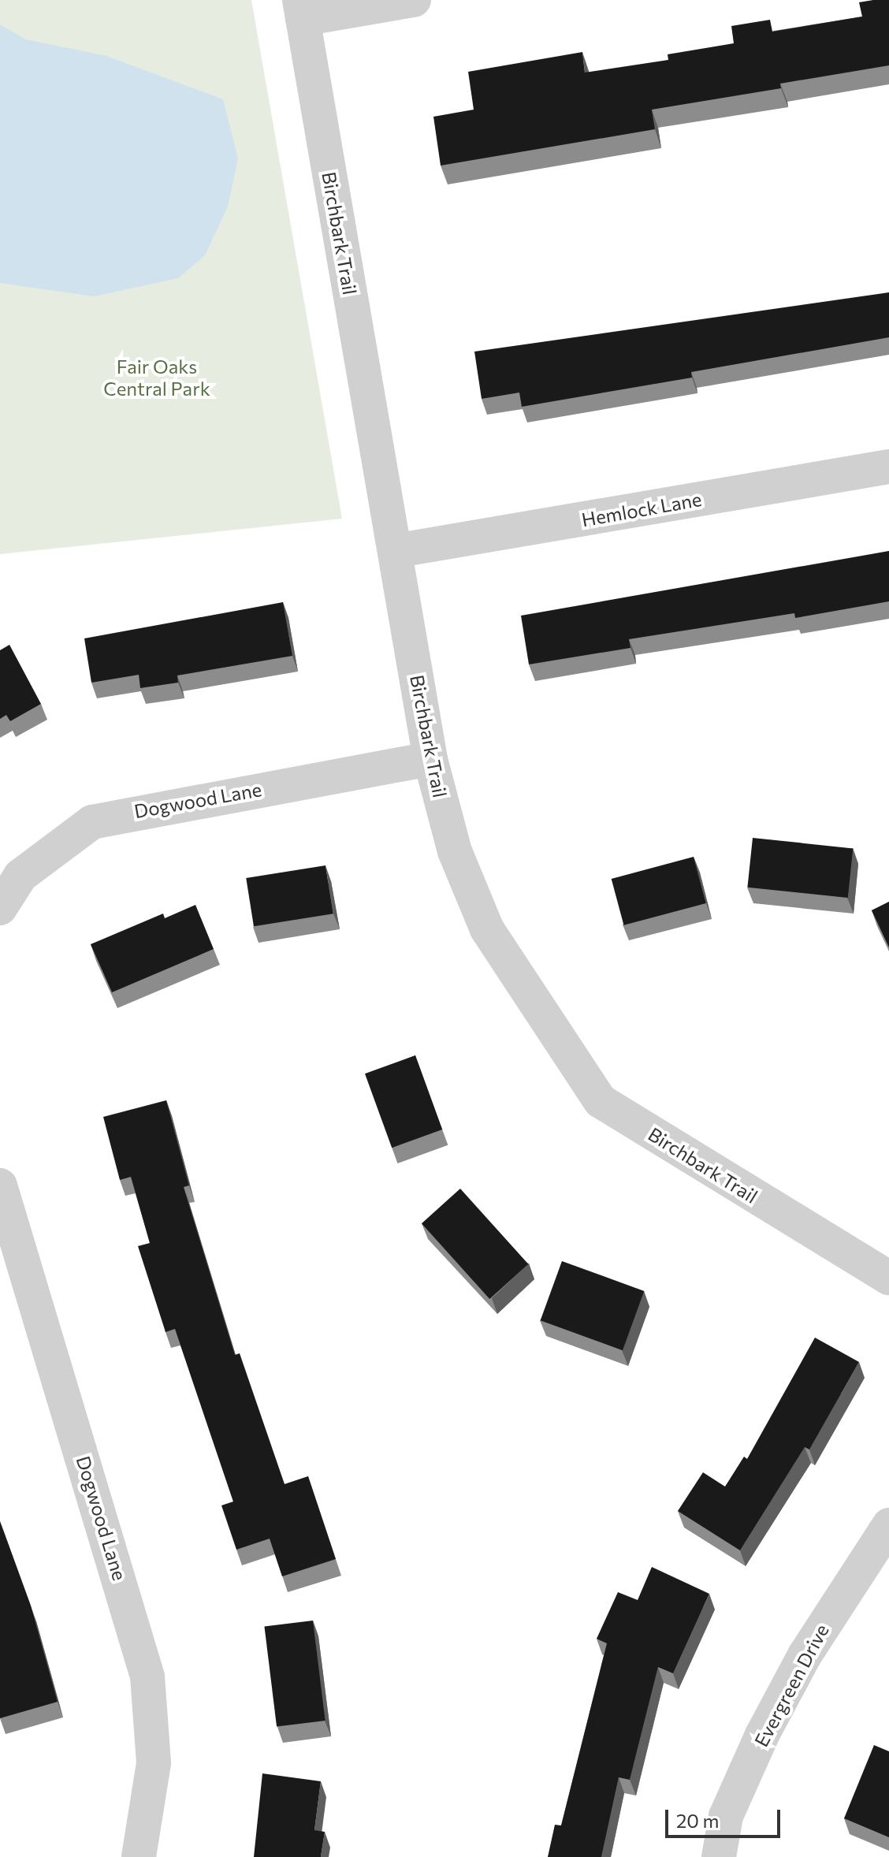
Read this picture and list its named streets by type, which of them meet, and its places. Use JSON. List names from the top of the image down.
{
  "streets": {
    "street": [
      "Birchbark Trail",
      "Hemlock Lane",
      "Dogwood Lane",
      "Evergreen Drive"
    ]
  },
  "crossings": [
    ["Birchbark Trail", "Hemlock Lane"],
    ["Birchbark Trail", "Dogwood Lane"]
  ],
  "parks": ["Fair Oaks Central Park"],
  "scale_bar": "20 m"
}
